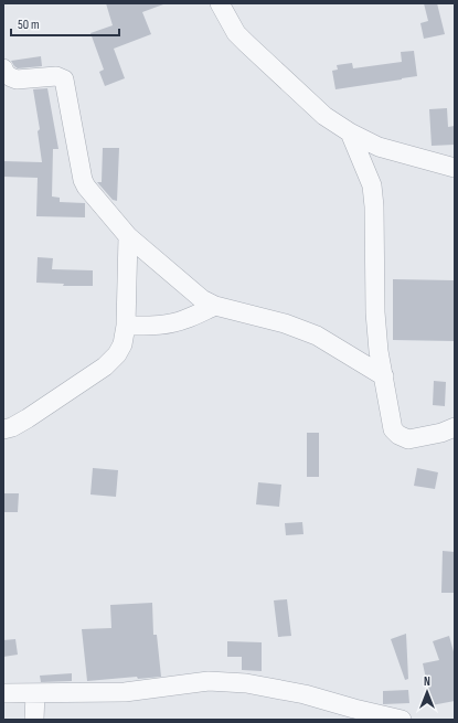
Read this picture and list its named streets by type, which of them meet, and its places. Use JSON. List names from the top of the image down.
{
  "scale_bar": "50 m",
  "north": "top"
}
